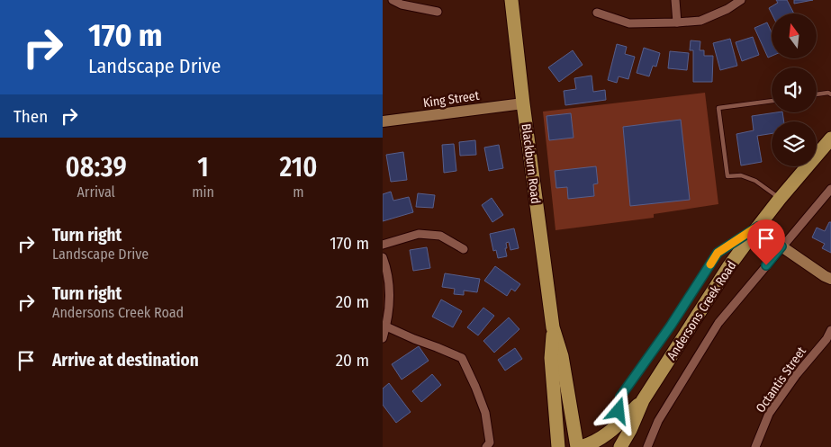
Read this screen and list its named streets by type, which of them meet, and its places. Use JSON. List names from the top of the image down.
{
  "streets": {
    "main road": ["King Street", "Blackburn Road", "Andersons Creek Road"],
    "street": ["Octantis Street"]
  },
  "crossings": [
    ["King Street", "Blackburn Road"]
  ],
  "north": "top",
  "page": {
    "turn": ["170 m", "Landscape Drive"],
    "then": "Then",
    "eta": [
      "08:39",
      "Arrival",
      "1",
      "min",
      "210",
      "m"
    ],
    "list": [
      {
        "name": "Turn right",
        "note": "Landscape Drive",
        "value": "170 m"
      },
      {
        "name": "Turn right",
        "note": "Andersons Creek Road",
        "value": "20 m"
      },
      {
        "name": "Arrive at destination",
        "value": "20 m"
      }
    ]
  }
}
